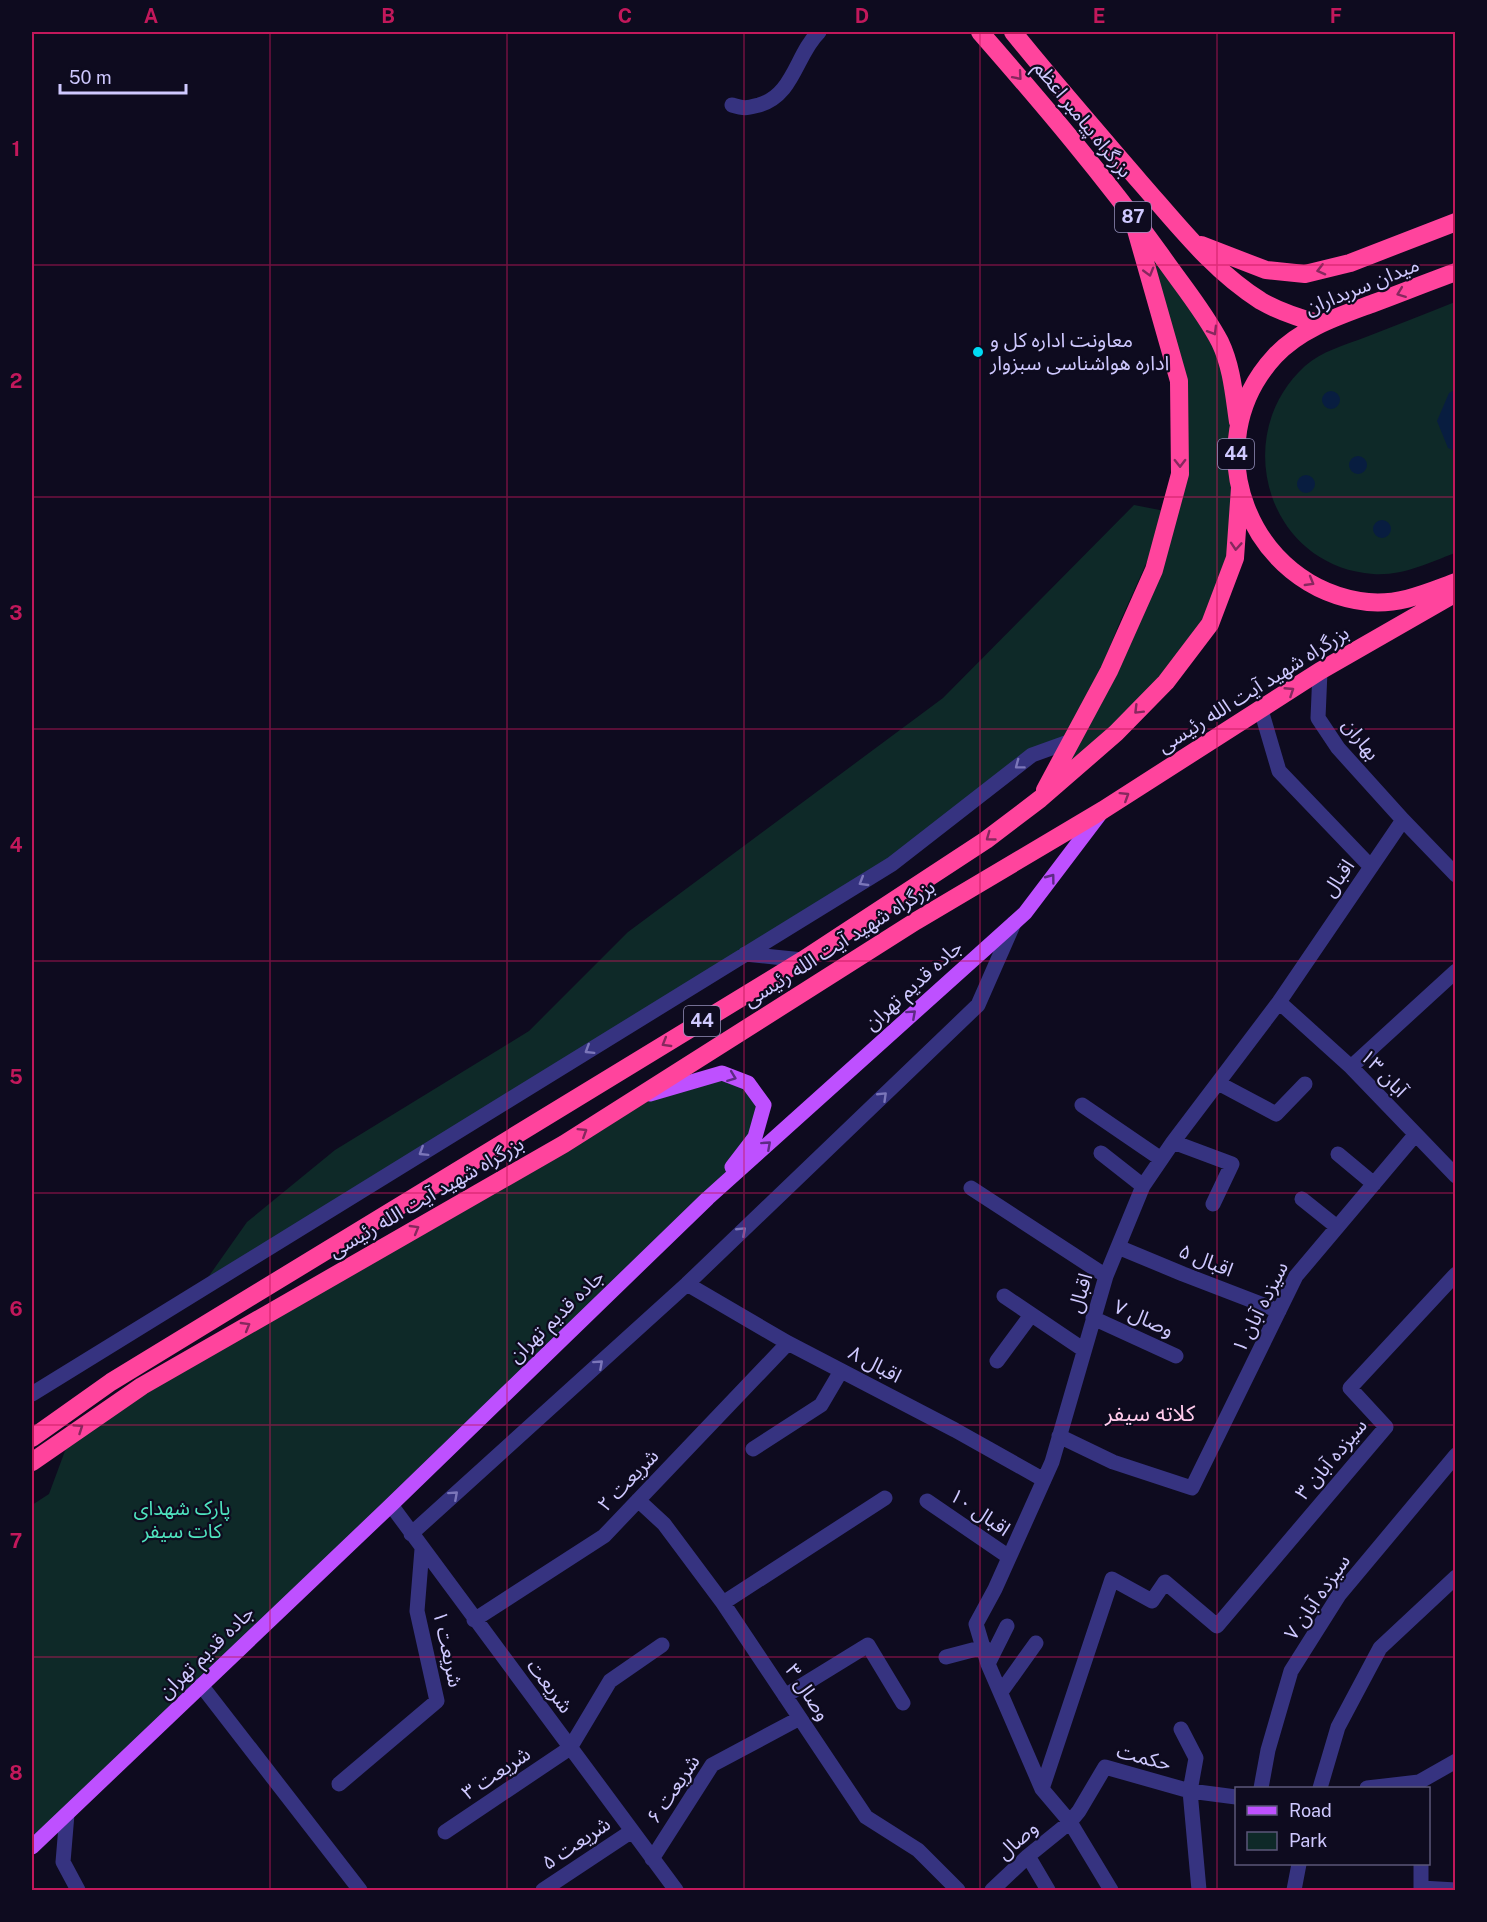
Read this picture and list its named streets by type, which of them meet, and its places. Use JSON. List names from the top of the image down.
{
  "streets": {
    "highway": [
      "بزرگراه پیامبر اعظم",
      "87",
      "میدان سربداران",
      "44",
      "بزرگراه شهید آیت الله رئیسی"
    ],
    "main road": ["جاده قدیم تهران"],
    "street": [
      "بهاران",
      "اقبال",
      "۱۳ آبان",
      "اقبال ۵",
      "سیزده آبان ۱",
      "وصال ۷",
      "اقبال ۸",
      "سیزده آبان ۳",
      "شریعت ۲",
      "اقبال ۱۰",
      "سیزده آبان ۷",
      "شریعت ۱",
      "شریعت",
      "وصال ۳",
      "حکمت",
      "شریعت ۳",
      "شریعت ۶",
      "وصال",
      "شریعت ۵"
    ]
  },
  "crossings": [
    ["بزرگراه پیامبر اعظم", "میدان سربداران"],
    ["میدان سربداران", "بزرگراه شهید آیت الله رئیسی"],
    ["بزرگراه شهید آیت الله رئیسی", "بهاران"],
    ["بزرگراه شهید آیت الله رئیسی", "جاده قدیم تهران"],
    ["بهاران", "اقبال"],
    ["اقبال", "۱۳ آبان"],
    ["اقبال", "اقبال ۵"],
    ["اقبال", "سیزده آبان ۱"],
    ["اقبال", "وصال ۷"],
    ["اقبال", "اقبال ۸"],
    ["اقبال", "سیزده آبان ۳"],
    ["اقبال", "اقبال ۱۰"],
    ["اقبال", "حکمت"],
    ["اقبال", "وصال"],
    ["جاده قدیم تهران", "شریعت"],
    ["۱۳ آبان", "سیزده آبان ۱"],
    ["اقبال ۵", "سیزده آبان ۱"],
    ["اقبال ۸", "شریعت ۲"],
    ["شریعت ۲", "شریعت"],
    ["شریعت ۲", "وصال ۳"],
    ["شریعت ۱", "شریعت"],
    ["شریعت", "شریعت ۳"],
    ["شریعت", "شریعت ۶"],
    ["شریعت", "شریعت ۵"],
    ["وصال ۳", "شریعت ۶"],
    ["حکمت", "وصال"]
  ],
  "one_way": ["جاده قدیم تهران"],
  "districts": ["کلاته سیفر"],
  "parks": ["پارک شهدای کات سیفر"],
  "places": ["معاونت اداره کل و اداره هواشناسی سبزوار"],
  "legend": ["Road", "Park"],
  "scale_bar": "50 m",
  "grid": {
    "columns": [
      "A",
      "B",
      "C",
      "D",
      "E",
      "F"
    ],
    "rows": [
      "1",
      "2",
      "3",
      "4",
      "5",
      "6",
      "7",
      "8"
    ]
  }
}
